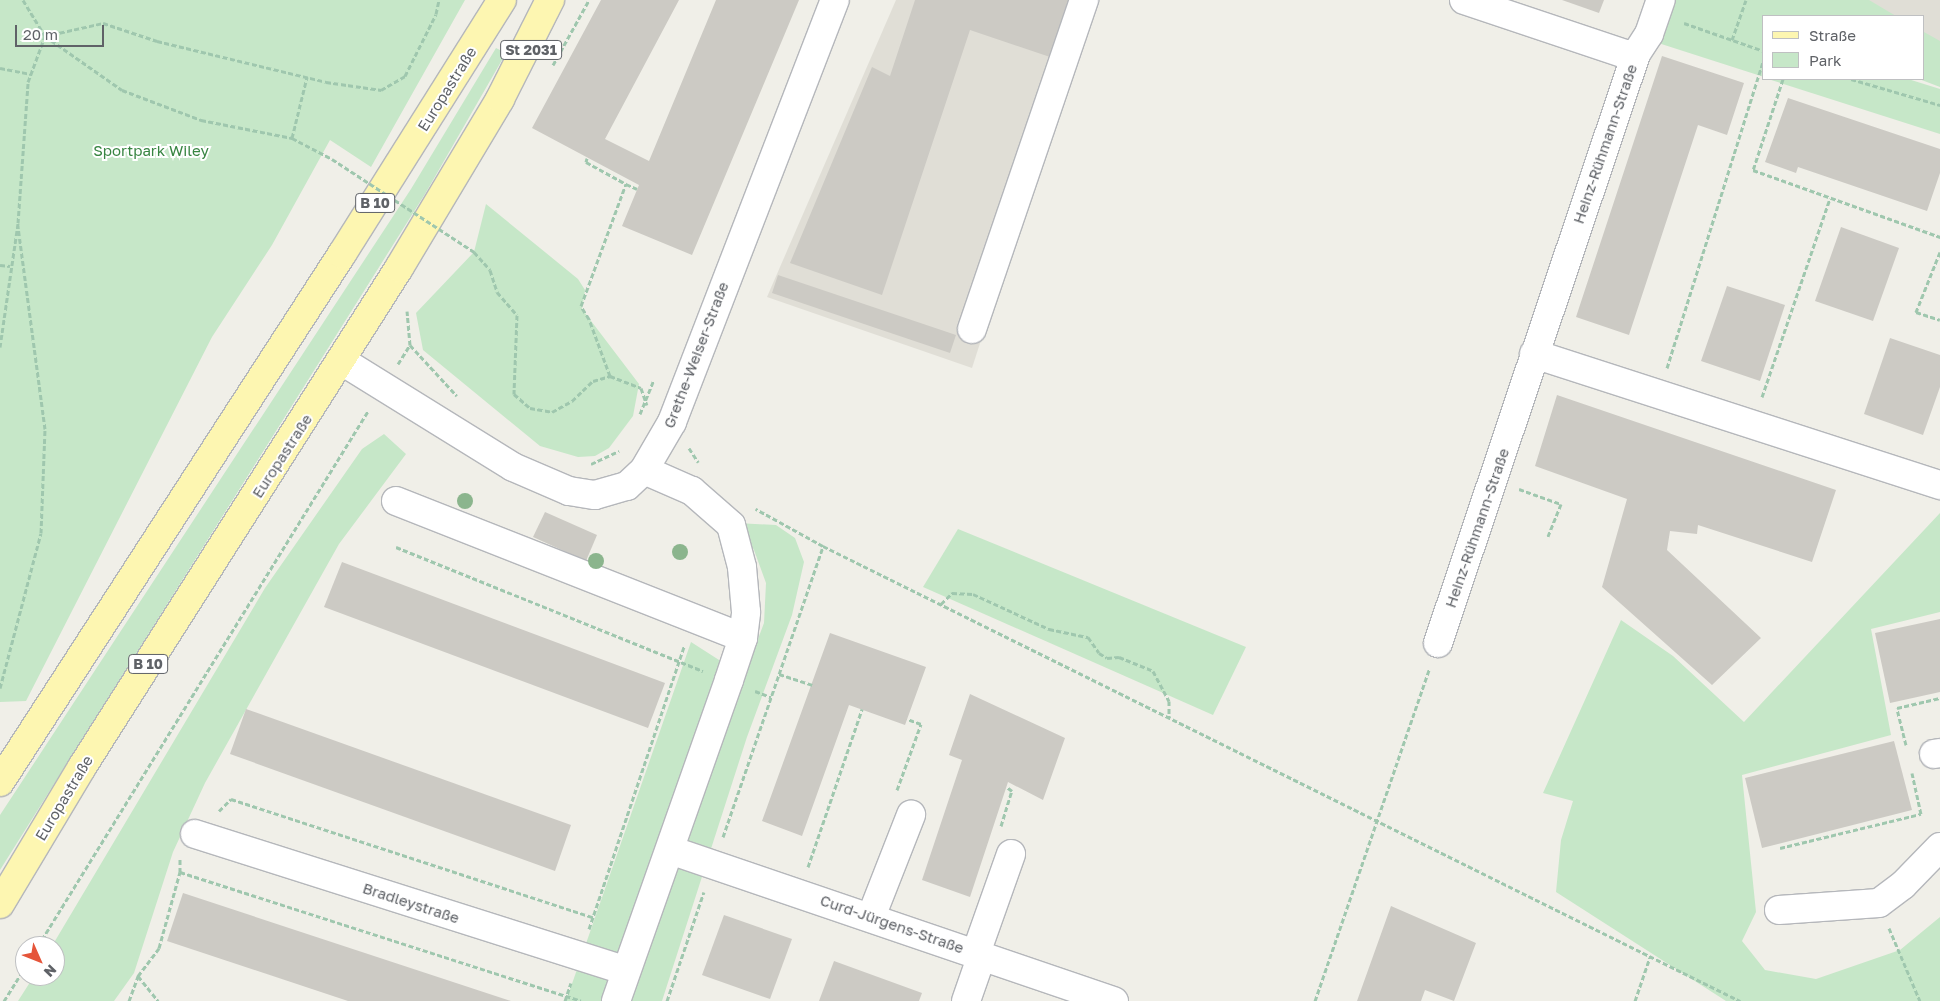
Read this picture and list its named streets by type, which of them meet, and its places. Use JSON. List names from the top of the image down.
{
  "streets": {
    "main road": ["St 2031", "Europastraße", "B 10"],
    "street": [
      "Heinz-Rühmann-Straße",
      "Grethe-Weiser-Straße",
      "Bradleystraße",
      "Curd-Jürgens-Straße"
    ]
  },
  "crossings": [
    ["St 2031", "Europastraße"],
    ["Europastraße", "Grethe-Weiser-Straße"]
  ],
  "parks": ["Sportpark Wiley"],
  "legend": ["Straße", "Park"],
  "scale_bar": "20 m",
  "north": "bottom right"
}
